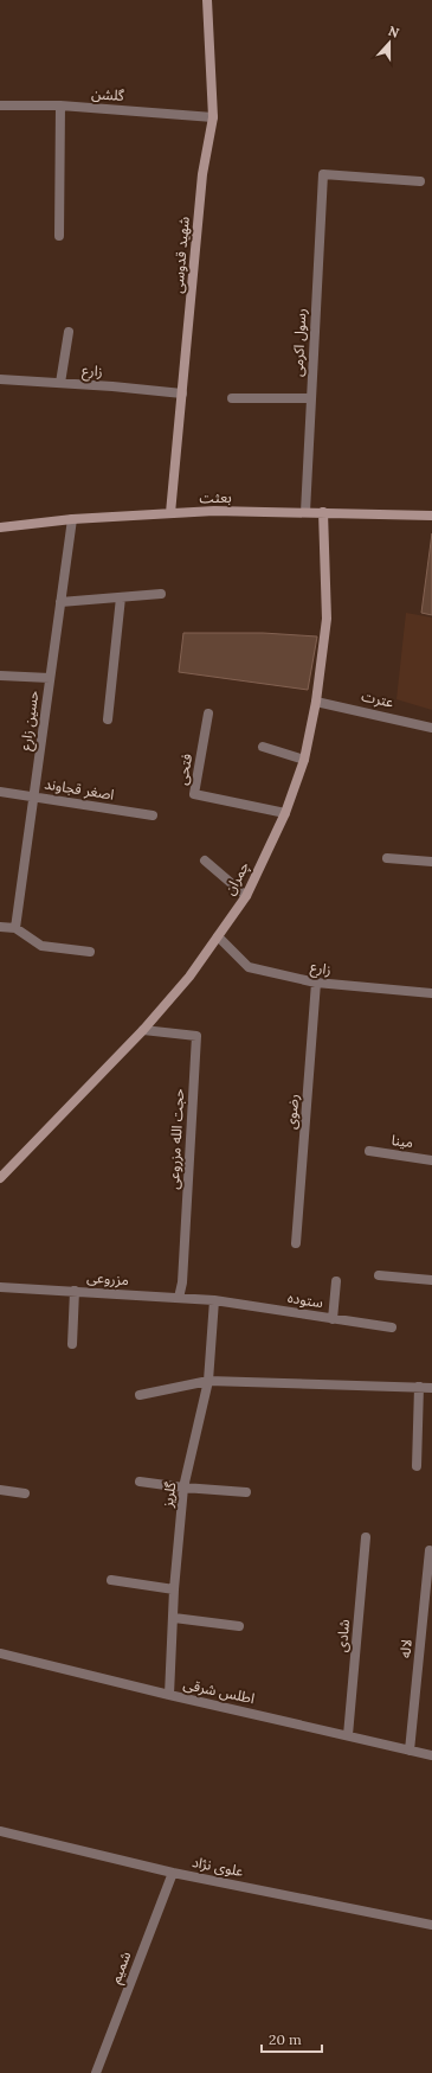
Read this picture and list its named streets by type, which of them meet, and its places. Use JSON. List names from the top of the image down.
{
  "streets": {
    "street": [
      "گلشن",
      "شهید قدوسی",
      "رسول اکرمی",
      "زارع",
      "بعثت",
      "عترت",
      "حسین زارع",
      "فتحی",
      "اصغر قجاوند",
      "چمران",
      "رضوی",
      "حجت الله مزروعی",
      "مینا",
      "مزروعی",
      "ستوده",
      "گلریز",
      "شادی",
      "لاله",
      "اطلس شرقی",
      "علوی نژاد",
      "شمیم"
    ]
  },
  "crossings": [
    ["گلشن", "شهید قدوسی"],
    ["شهید قدوسی", "زارع"],
    ["شهید قدوسی", "بعثت"],
    ["رسول اکرمی", "بعثت"],
    ["زارع", "چمران"],
    ["زارع", "رضوی"],
    ["بعثت", "حسین زارع"],
    ["بعثت", "چمران"],
    ["عترت", "چمران"],
    ["حسین زارع", "اصغر قجاوند"],
    ["فتحی", "چمران"],
    ["چمران", "حجت الله مزروعی"],
    ["حجت الله مزروعی", "مزروعی"],
    ["مزروعی", "ستوده"],
    ["مزروعی", "گلریز"],
    ["ستوده", "گلریز"],
    ["گلریز", "اطلس شرقی"],
    ["شادی", "اطلس شرقی"],
    ["لاله", "اطلس شرقی"],
    ["علوی نژاد", "شمیم"]
  ],
  "scale_bar": "20 m",
  "north": "top"
}
